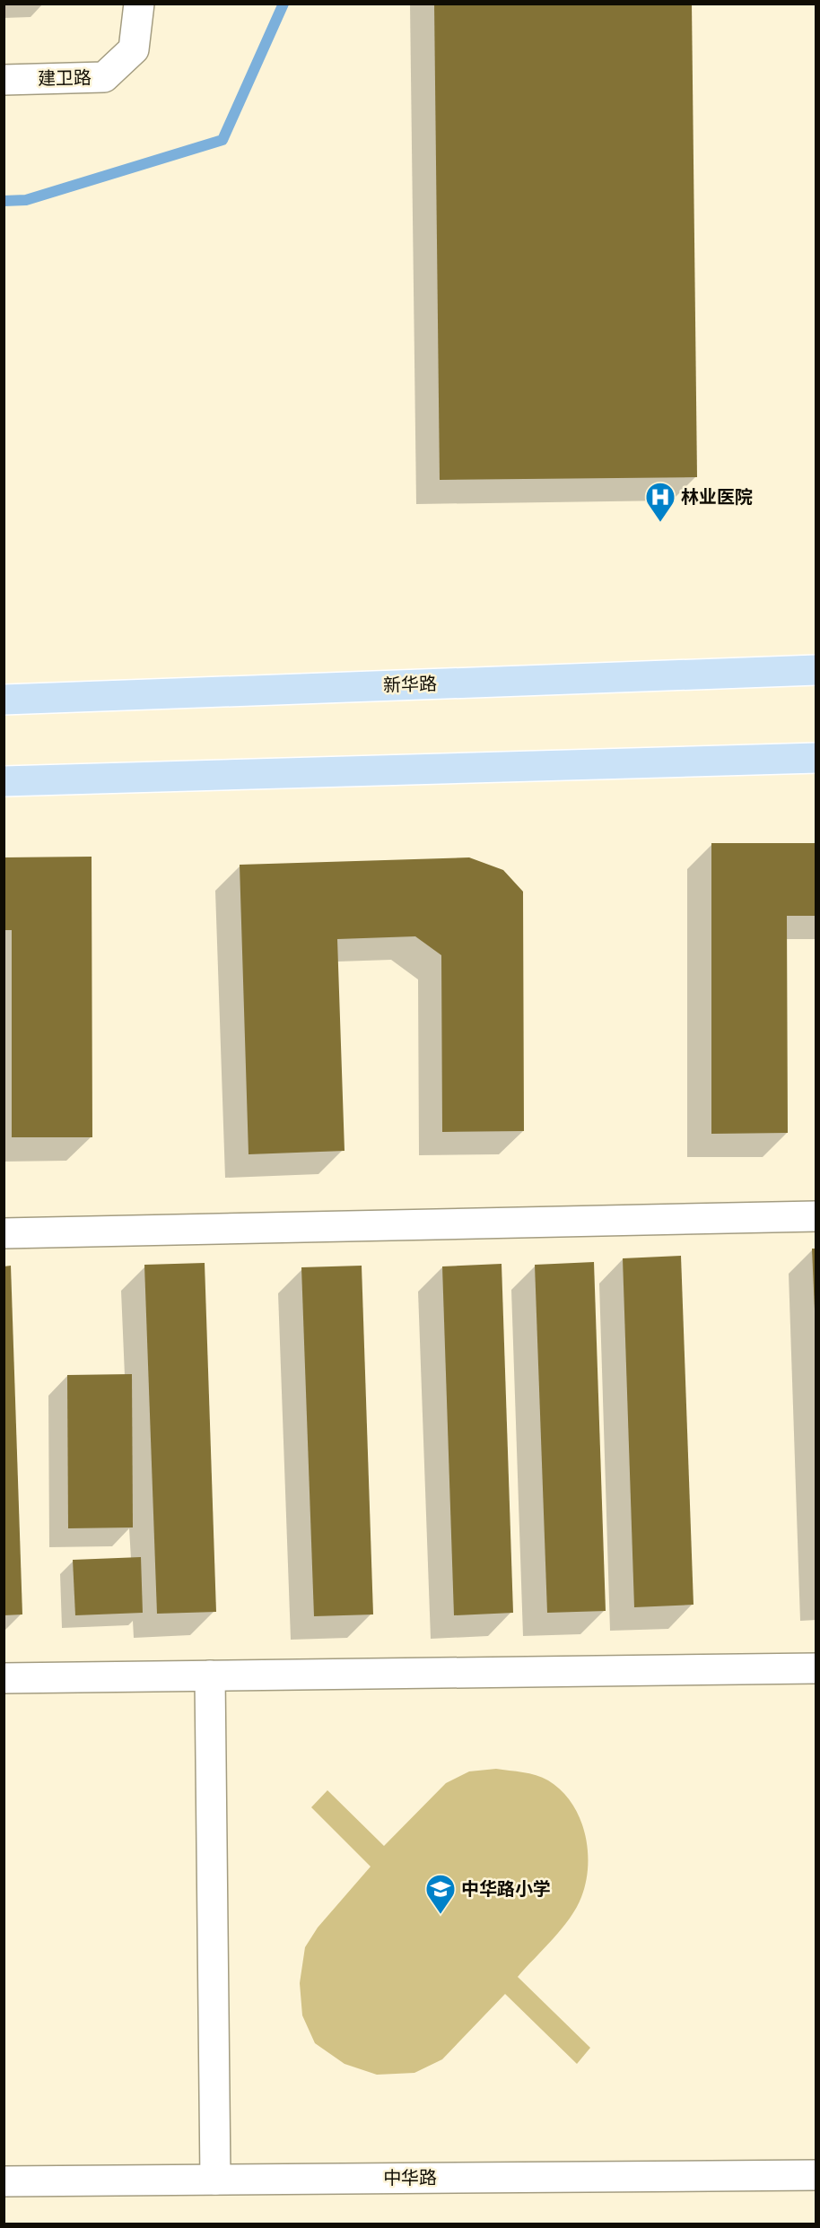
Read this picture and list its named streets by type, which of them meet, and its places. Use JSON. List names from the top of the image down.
{
  "streets": {
    "main road": ["新华路"],
    "street": ["建卫路", "中华路"]
  },
  "places": {
    "hospital": ["林业医院"],
    "school or university": ["中华路小学"]
  }
}
